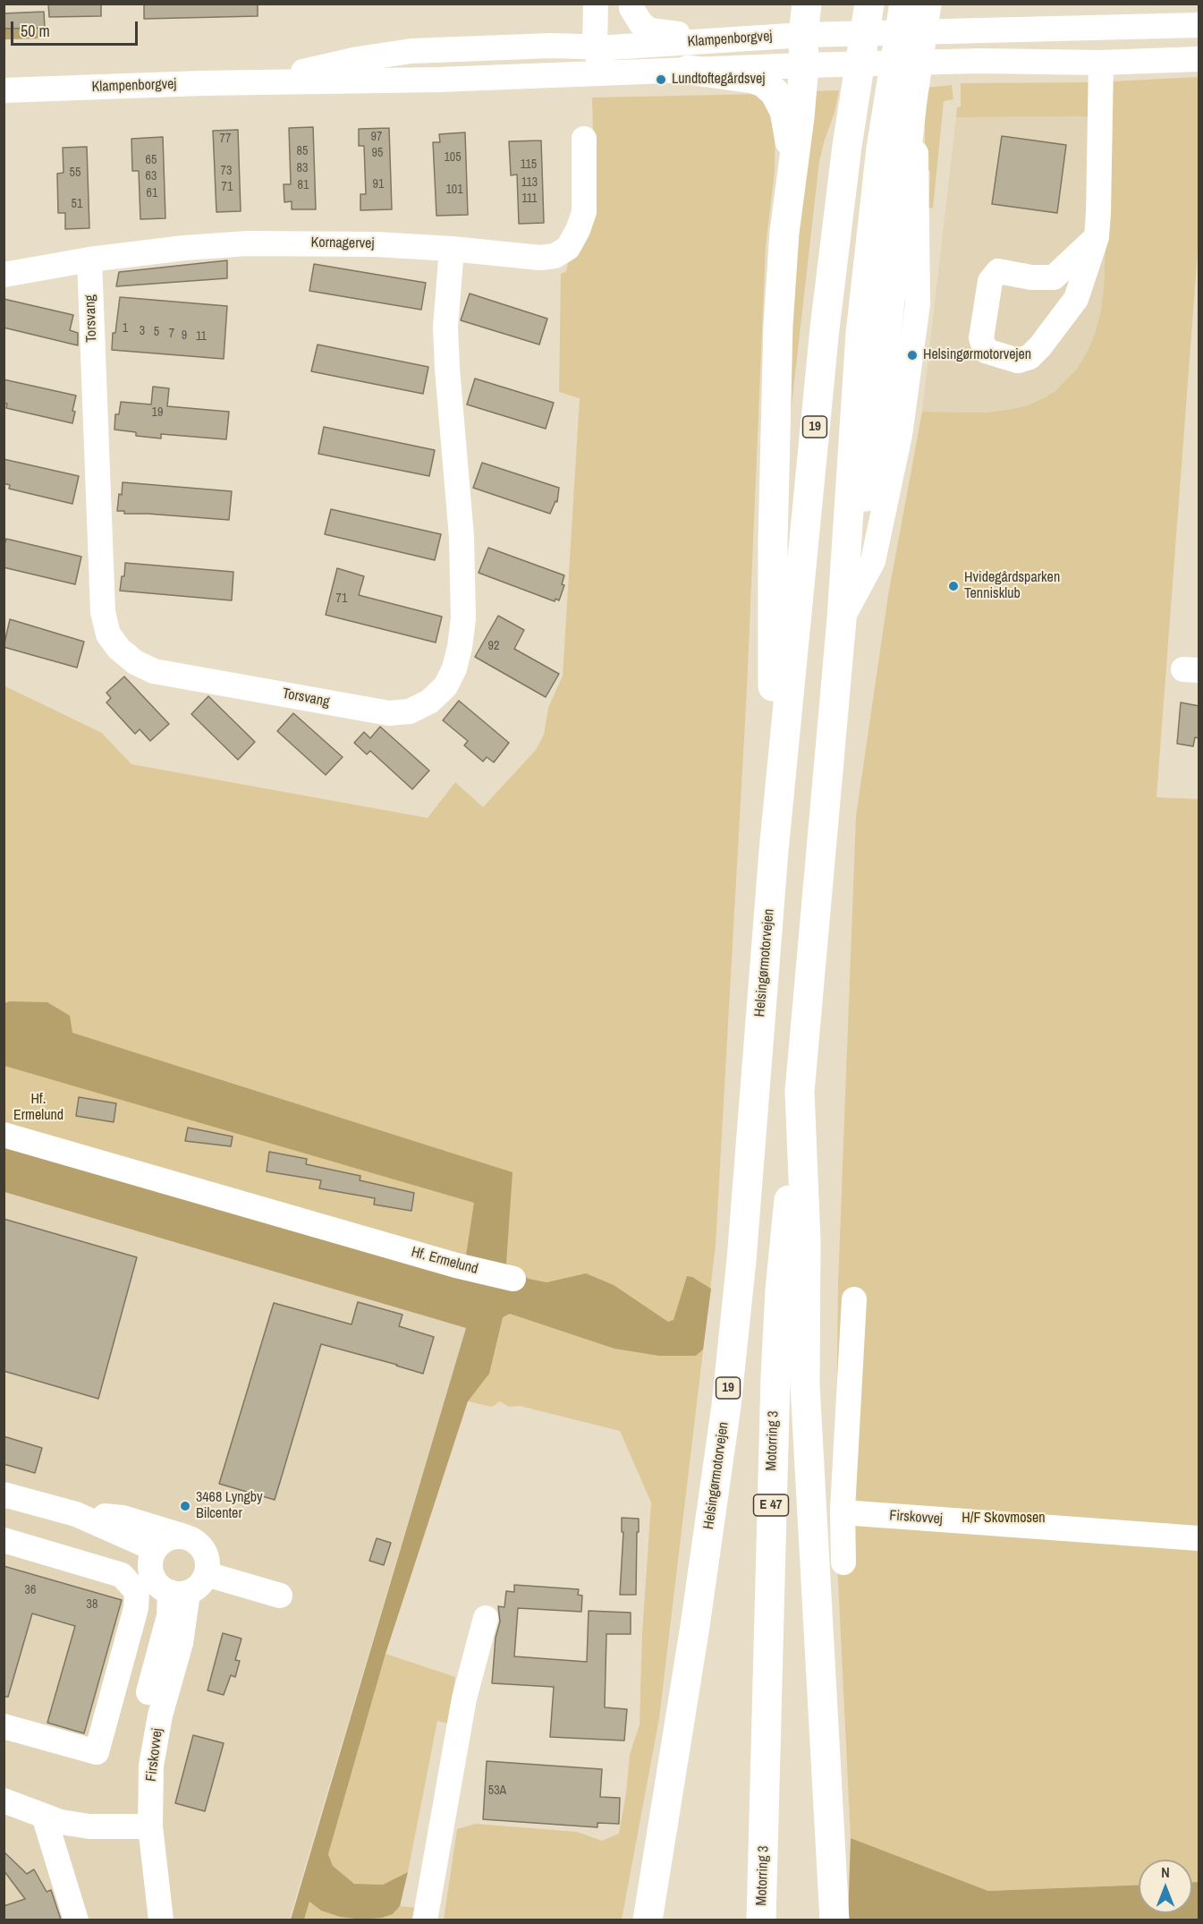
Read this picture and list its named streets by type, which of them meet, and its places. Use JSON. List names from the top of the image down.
{
  "streets": {
    "highway": [
      "19",
      "Helsingørmotorvejen",
      "Motorring 3",
      "E 47"
    ],
    "street": [
      "Klampenborgvej",
      "Kornagervej",
      "Torsvang",
      "Hf. Ermelund",
      "Firskovvej"
    ]
  },
  "crossings": [
    ["Kornagervej", "Torsvang"]
  ],
  "parks": ["Hf. Ermelund", "H/F Skovmosen"],
  "places": [
    "Lundtoftegårdsvej",
    "Helsingørmotorvejen",
    "Hvidegårdsparken Tennisklub",
    "3468 Lyngby Bilcenter"
  ],
  "house_numbers": [
    "97",
    "77",
    "85",
    "95",
    "105",
    "65",
    "115",
    "83",
    "73",
    "55",
    "63",
    "113",
    "91",
    "81",
    "71",
    "101",
    "61",
    "111",
    "51",
    "1",
    "3",
    "5",
    "7",
    "9",
    "11",
    "19",
    "71",
    "92",
    "36",
    "38",
    "53A"
  ],
  "scale_bar": "50 m",
  "north": "top"
}
